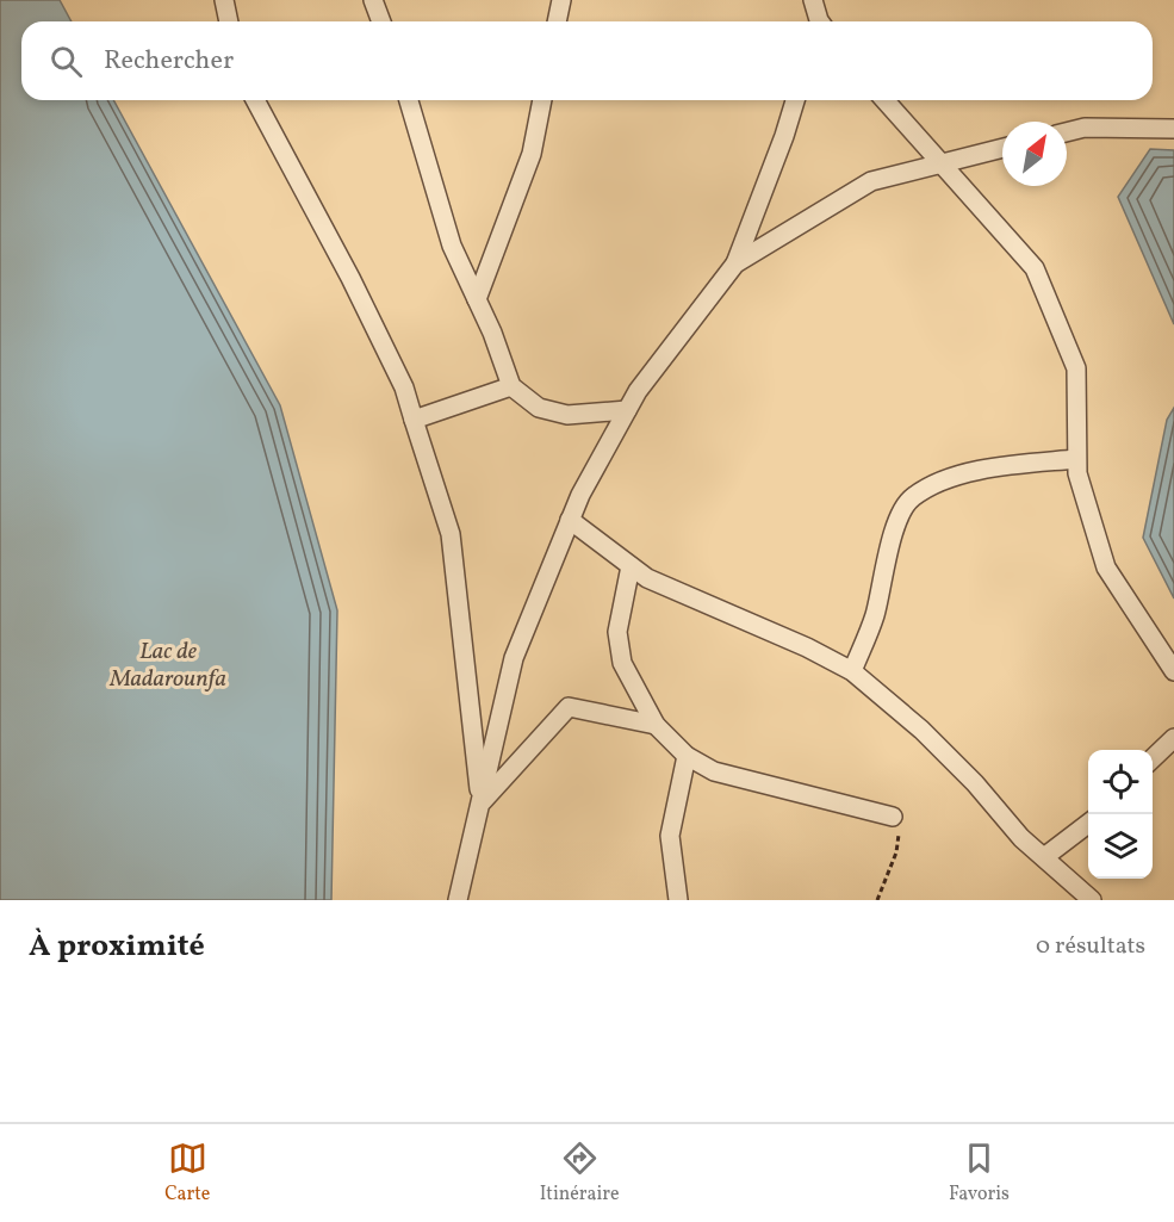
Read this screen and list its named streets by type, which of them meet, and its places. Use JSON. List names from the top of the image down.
{
  "water": ["Lac de Madarounfa"],
  "north": "top right",
  "page": {
    "search": "Rechercher",
    "heading": ["À proximité", "0 résultats"],
    "nav": ["Carte", "Itinéraire", "Favoris"]
  }
}
